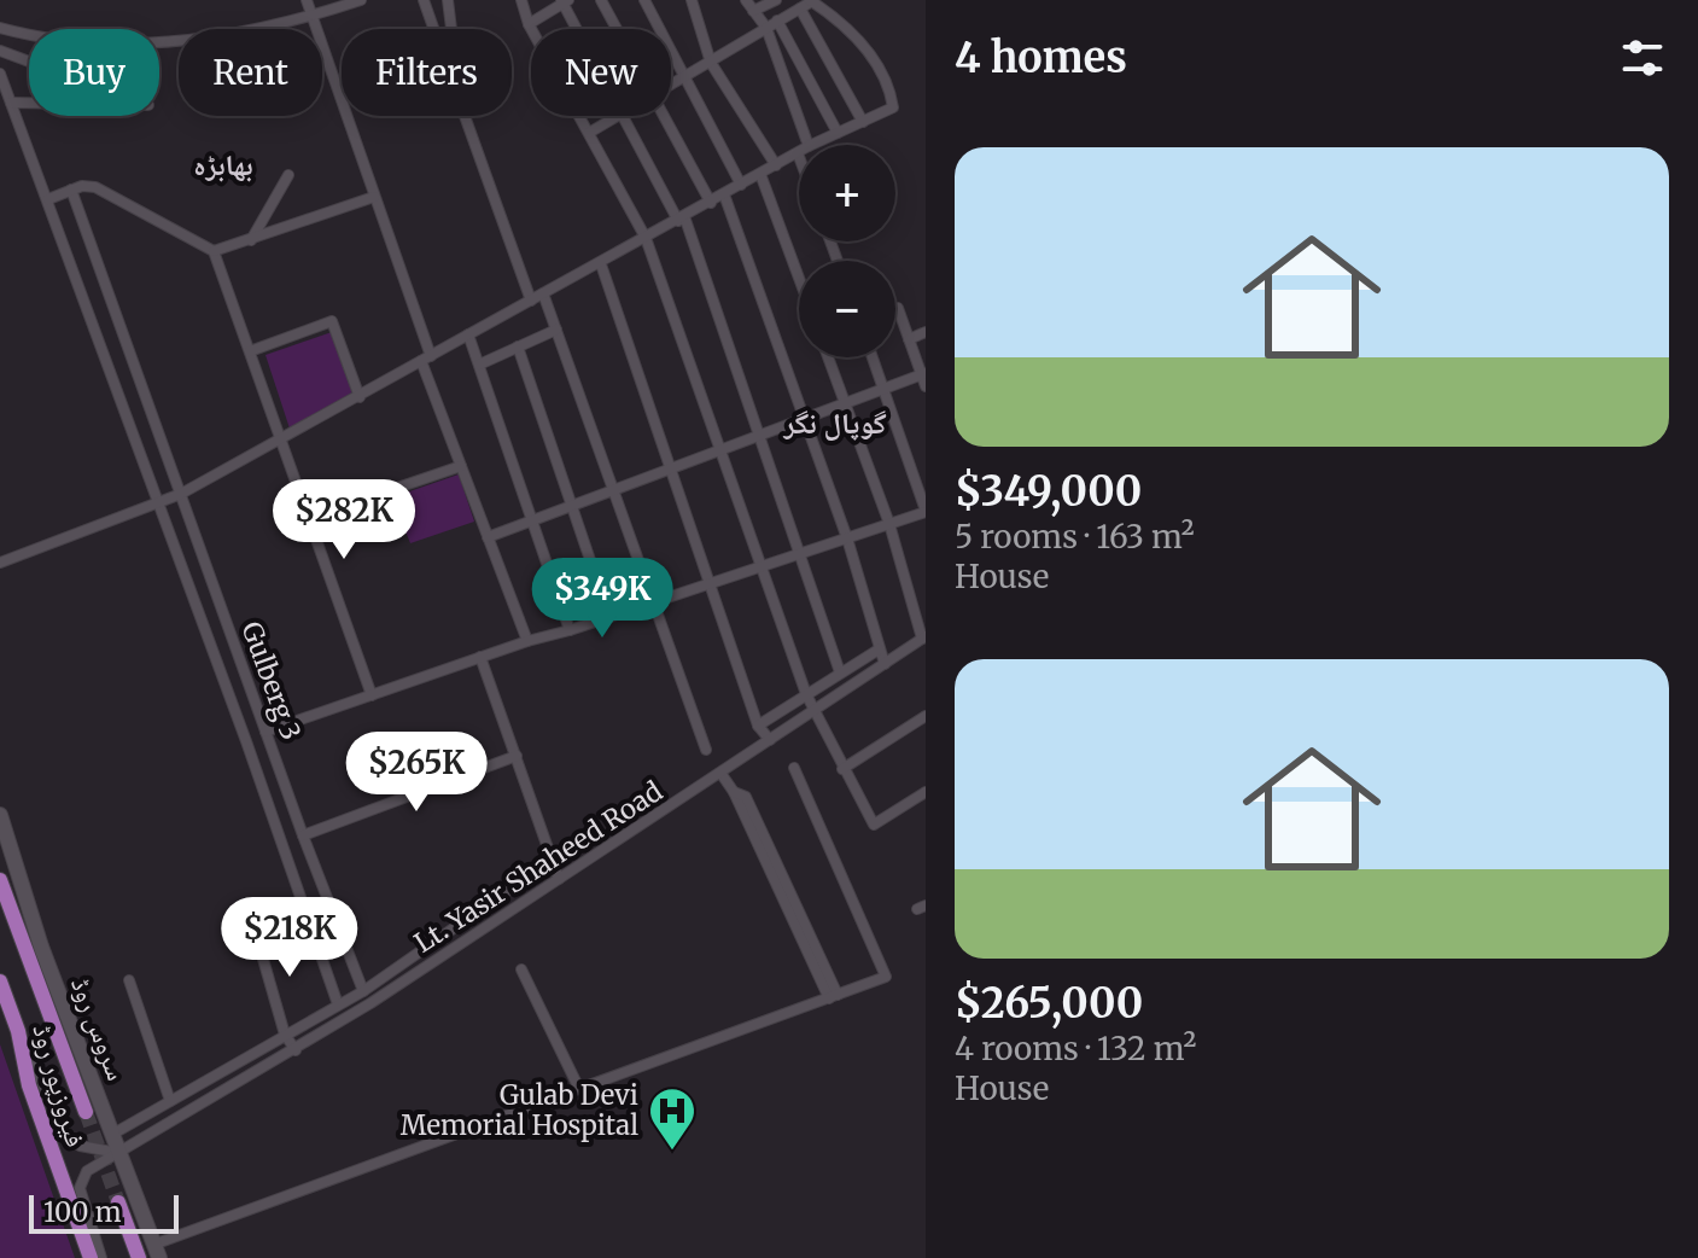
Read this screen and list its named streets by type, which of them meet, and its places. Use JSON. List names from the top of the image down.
{
  "streets": {
    "main road": ["فیروزپور روڈ"],
    "street": ["Gulberg 3", "Lt. Yasir Shaheed Road", "سروس روڈ"]
  },
  "crossings": [
    ["Lt. Yasir Shaheed Road", "سروس روڈ"]
  ],
  "districts": ["بھابڑہ", "گوپال نگر"],
  "places": {
    "hospital": ["Gulab Devi Memorial Hospital"]
  },
  "scale_bar": "100 m",
  "page": {
    "heading": "4 homes",
    "chip": [
      "Buy",
      "Rent",
      "Filters",
      "New"
    ],
    "list": [
      {
        "name": "$349,000",
        "note": "5 rooms · 163 m² · House"
      },
      {
        "name": "$265,000",
        "note": "4 rooms · 132 m² · House"
      }
    ],
    "map_buttons": ["+", "−"],
    "price": [
      "$282K",
      "$349K",
      "$265K",
      "$218K"
    ],
    "scale": "100 m"
  }
}
